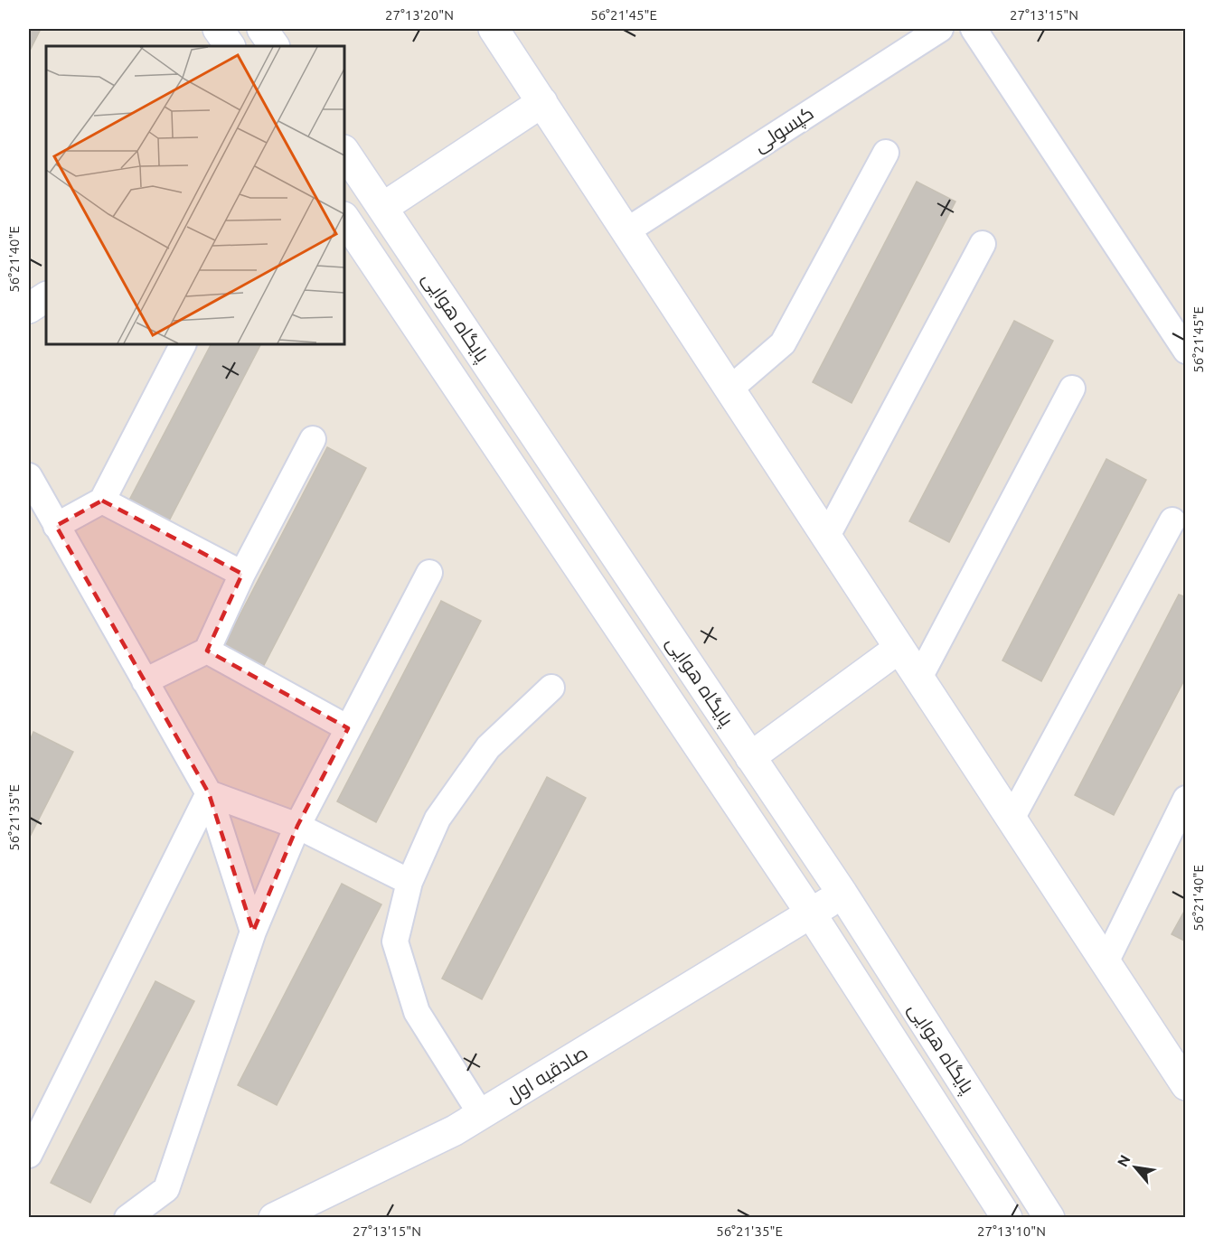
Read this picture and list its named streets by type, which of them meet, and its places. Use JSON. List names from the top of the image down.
{
  "streets": {
    "main road": ["پایگاه هوایی", "صادقیه اول"],
    "street": ["کپسولی"]
  },
  "crossings": [
    ["پایگاه هوایی", "صادقیه اول"]
  ],
  "north": "top left",
  "coordinates": [
    "27°13'20\"N",
    "56°21'45\"E",
    "27°13'15\"N",
    "56°21'40\"E",
    "56°21'35\"E",
    "27°13'10\"N"
  ]
}
